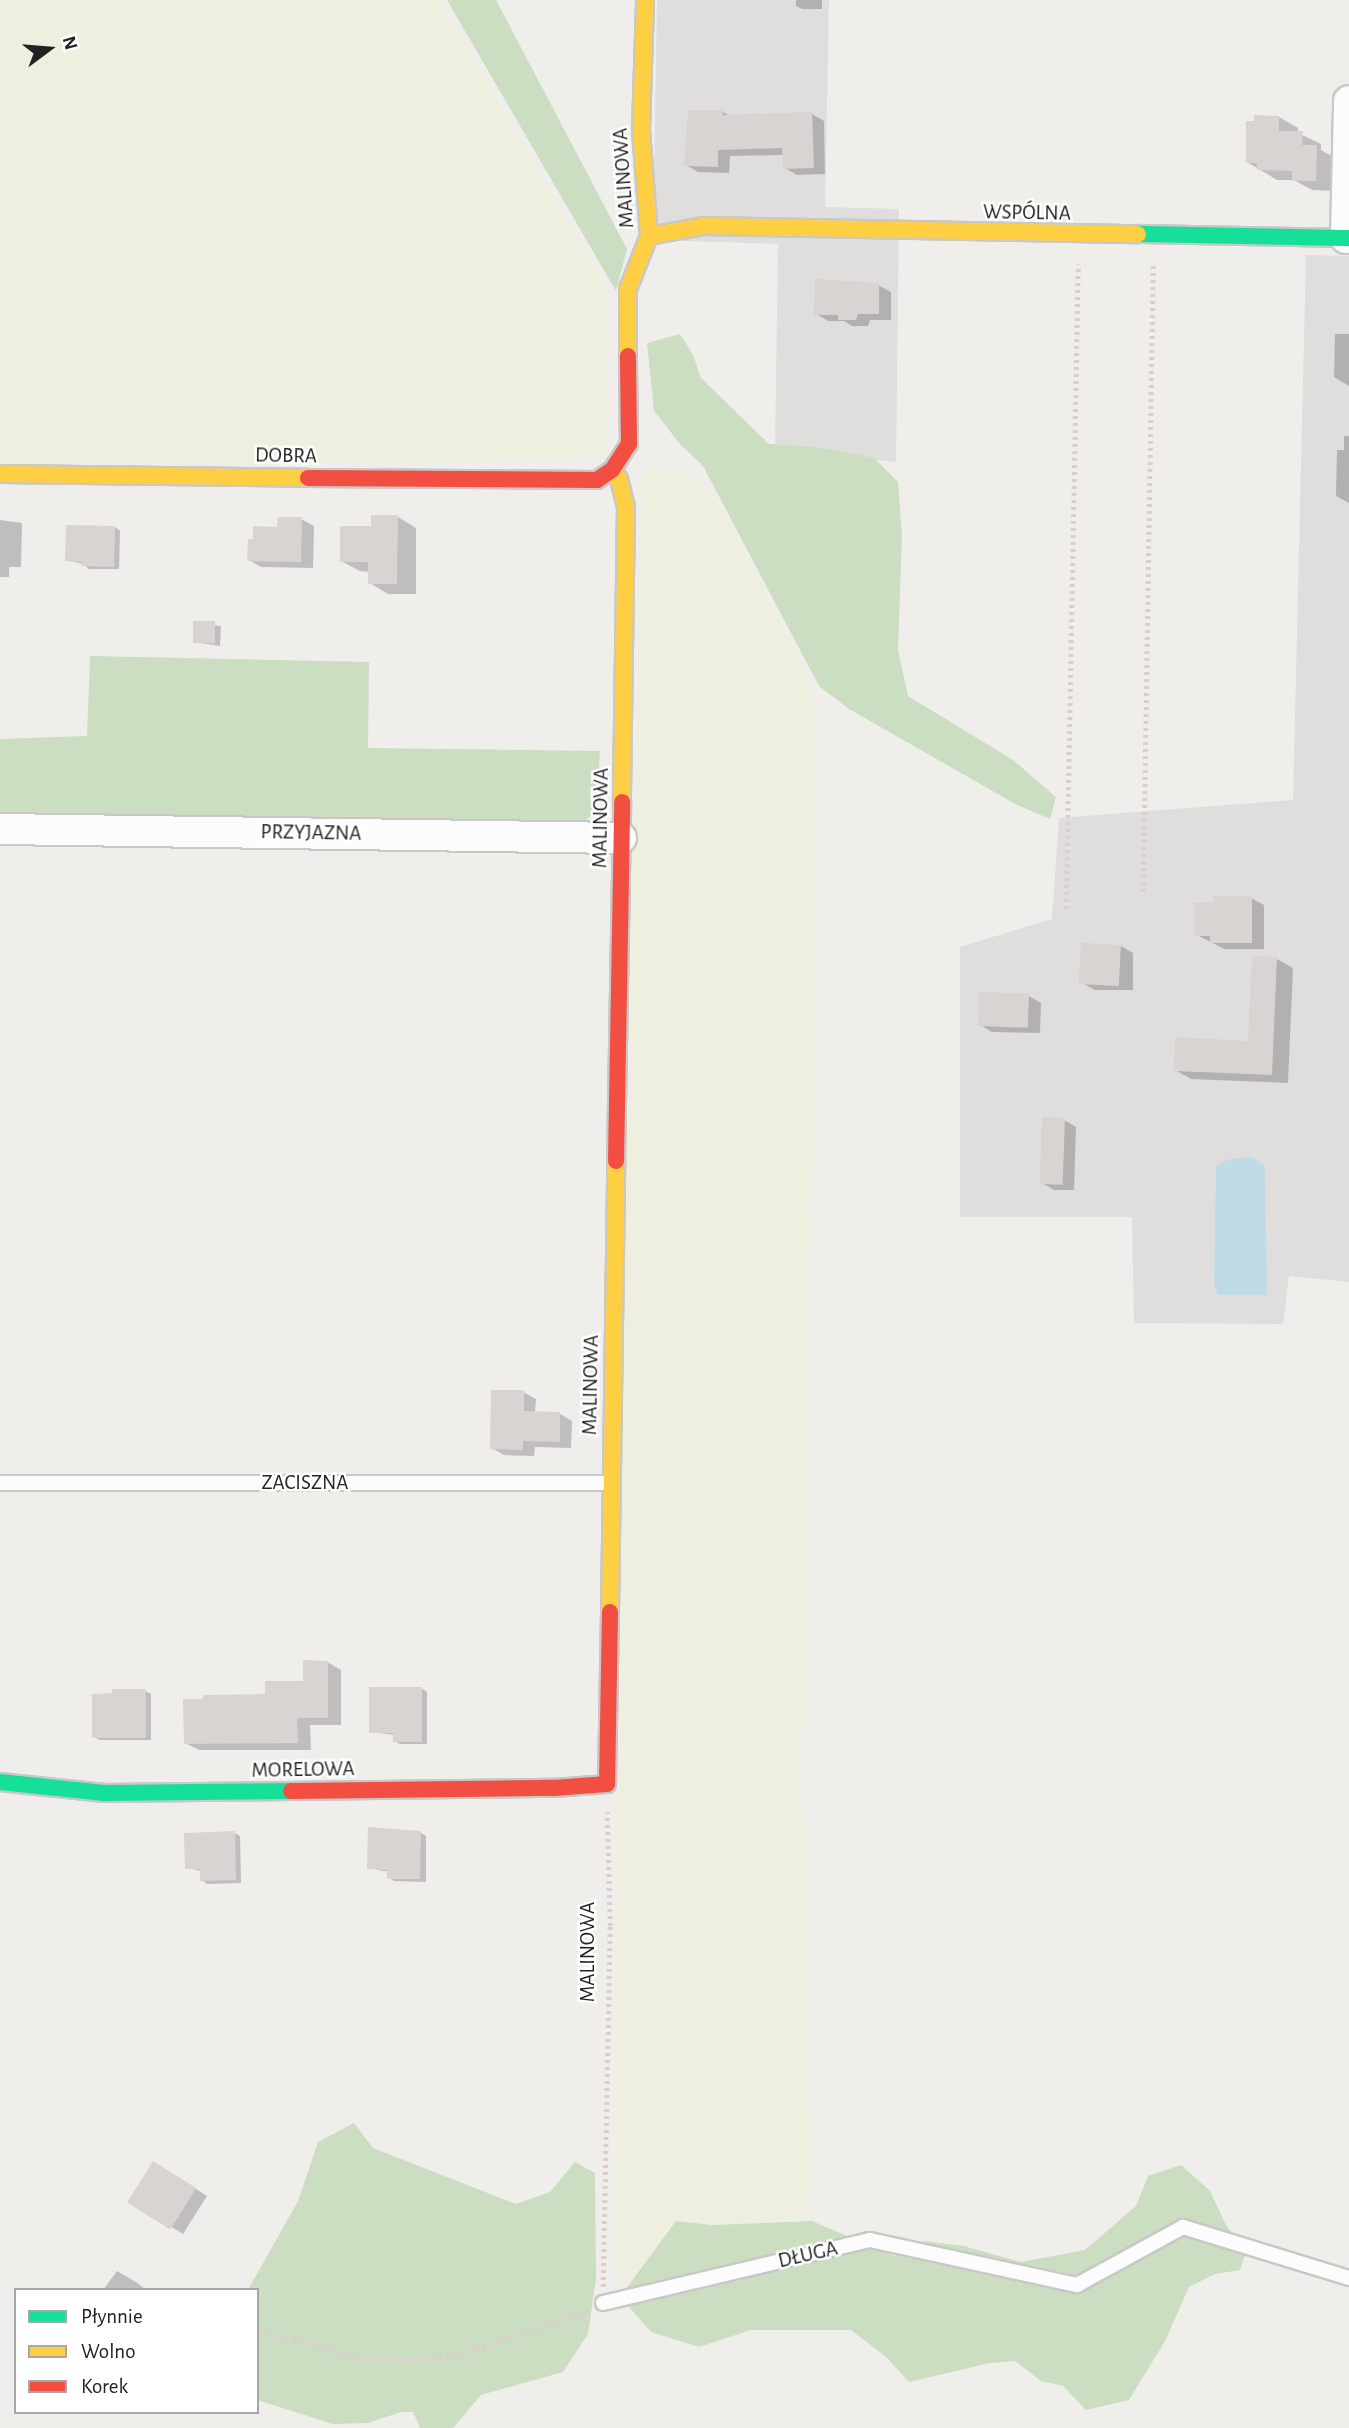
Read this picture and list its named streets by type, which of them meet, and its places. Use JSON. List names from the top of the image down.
{
  "streets": {
    "street": [
      "MALINOWA",
      "WSPÓLNA",
      "DOBRA",
      "PRZYJAZNA",
      "MORELOWA"
    ],
    "lane": ["ZACISZNA", "DŁUGA"]
  },
  "crossings": [
    ["MALINOWA", "WSPÓLNA"],
    ["MALINOWA", "DOBRA"],
    ["MALINOWA", "PRZYJAZNA"],
    ["MALINOWA", "ZACISZNA"],
    ["MALINOWA", "MORELOWA"],
    ["MALINOWA", "DŁUGA"]
  ],
  "legend": ["Płynnie", "Wolno", "Korek"],
  "north": "right"
}
